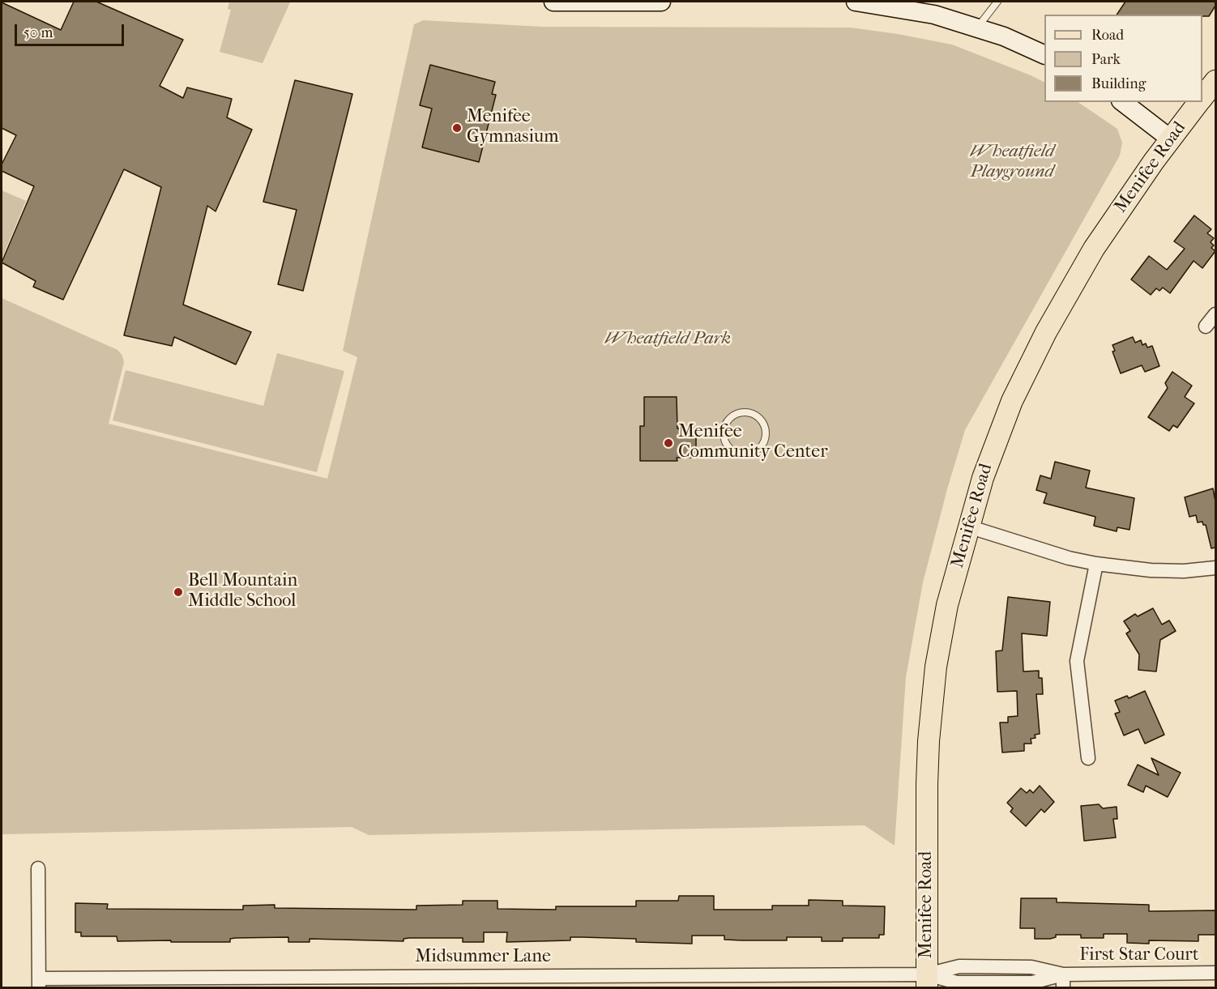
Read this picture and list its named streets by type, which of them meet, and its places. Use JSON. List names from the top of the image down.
{
  "streets": {
    "main road": ["Menifee Road"],
    "street": ["First Star Court", "Midsummer Lane"]
  },
  "crossings": [
    ["Menifee Road", "First Star Court"],
    ["Menifee Road", "Midsummer Lane"],
    ["First Star Court", "Midsummer Lane"]
  ],
  "parks": ["Wheatfield Playground", "Wheatfield Park"],
  "places": ["Menifee Gymnasium", "Menifee Community Center", "Bell Mountain Middle School"],
  "legend": ["Road", "Park", "Building"],
  "scale_bar": "50 m"
}
